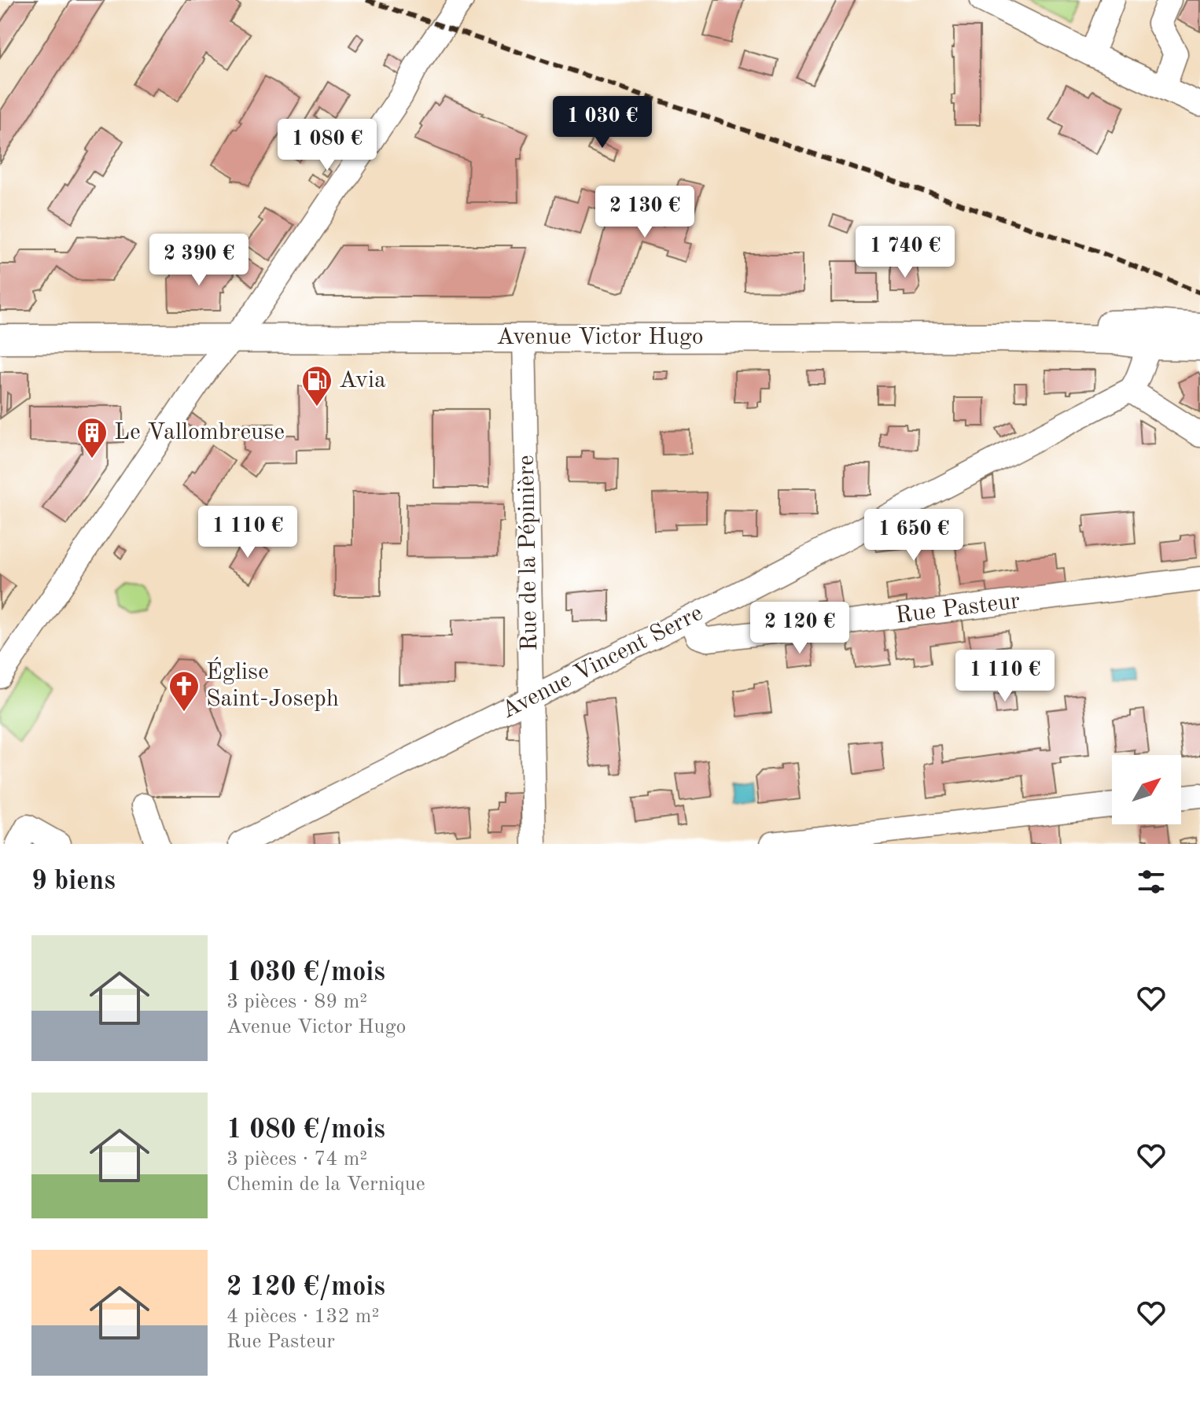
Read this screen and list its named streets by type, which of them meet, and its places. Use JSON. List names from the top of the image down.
{
  "streets": {
    "main road": ["Avenue Victor Hugo"],
    "street": ["Rue de la Pépinière", "Rue Pasteur", "Avenue Vincent Serre"]
  },
  "crossings": [
    ["Avenue Victor Hugo", "Rue de la Pépinière"],
    ["Rue de la Pépinière", "Avenue Vincent Serre"],
    ["Rue Pasteur", "Avenue Vincent Serre"]
  ],
  "places": {
    "fuel station": ["Avia"],
    "building": ["Le Vallombreuse"],
    "church": ["Église Saint-Joseph"]
  },
  "north": "top right",
  "page": {
    "price": [
      "1 030 €",
      "1 080 €",
      "2 130 €",
      "1 740 €",
      "2 390 €",
      "1 110 €",
      "1 650 €",
      "2 120 €",
      "1 110 €"
    ],
    "heading": "9 biens",
    "list": [
      {
        "name": "1 030 €/mois",
        "note": "3 pièces · 89 m² · Avenue Victor Hugo"
      },
      {
        "name": "1 080 €/mois",
        "note": "3 pièces · 74 m² · Chemin de la Vernique"
      },
      {
        "name": "2 120 €/mois",
        "note": "4 pièces · 132 m² · Rue Pasteur"
      }
    ]
  }
}
